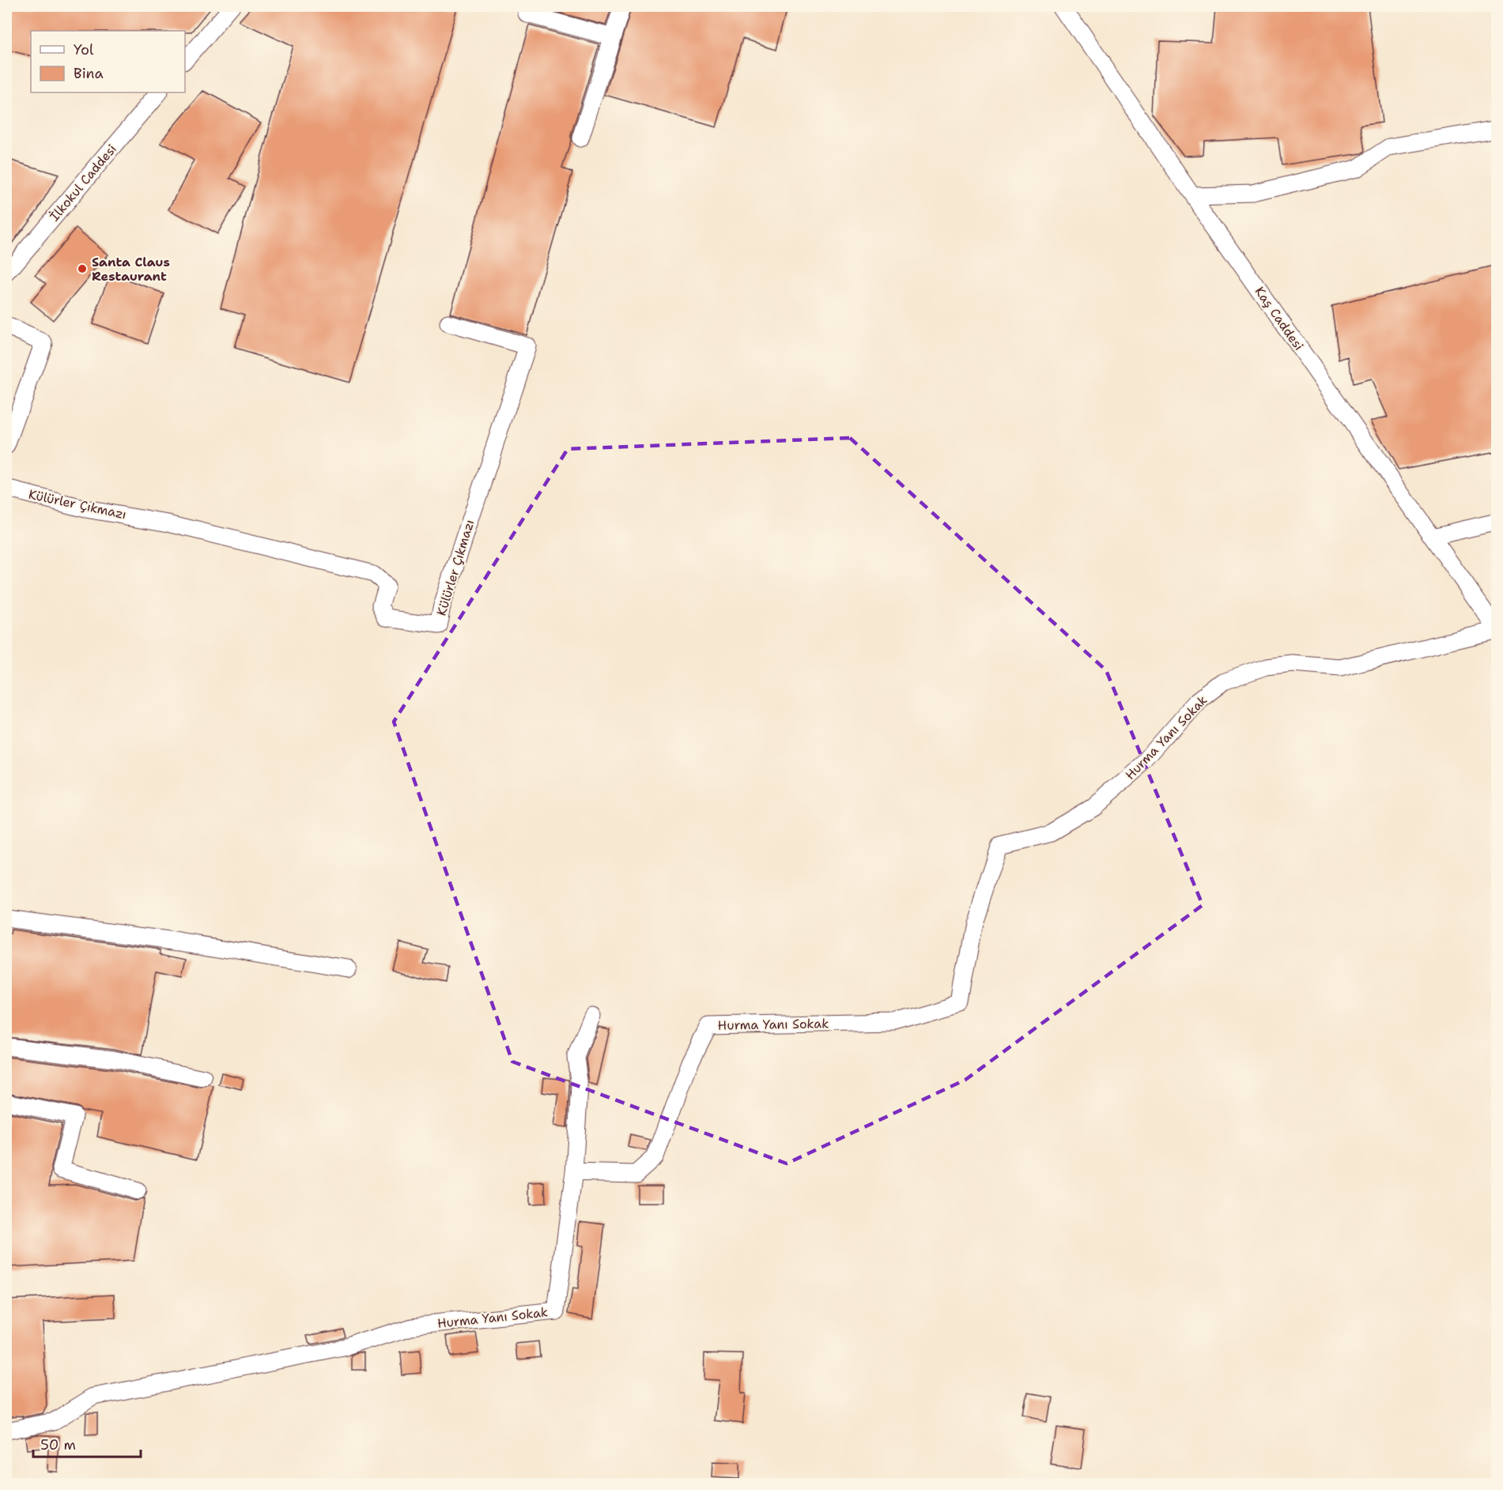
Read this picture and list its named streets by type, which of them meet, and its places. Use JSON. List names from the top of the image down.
{
  "streets": {
    "street": [
      "İlkokul Caddesi",
      "Kaş Caddesi",
      "Külürler Çıkmazı",
      "Hurma Yanı Sokak"
    ]
  },
  "crossings": [
    ["Kaş Caddesi", "Hurma Yanı Sokak"]
  ],
  "places": ["Santa Claus Restaurant"],
  "legend": ["Yol", "Bina"],
  "scale_bar": "50 m"
}
